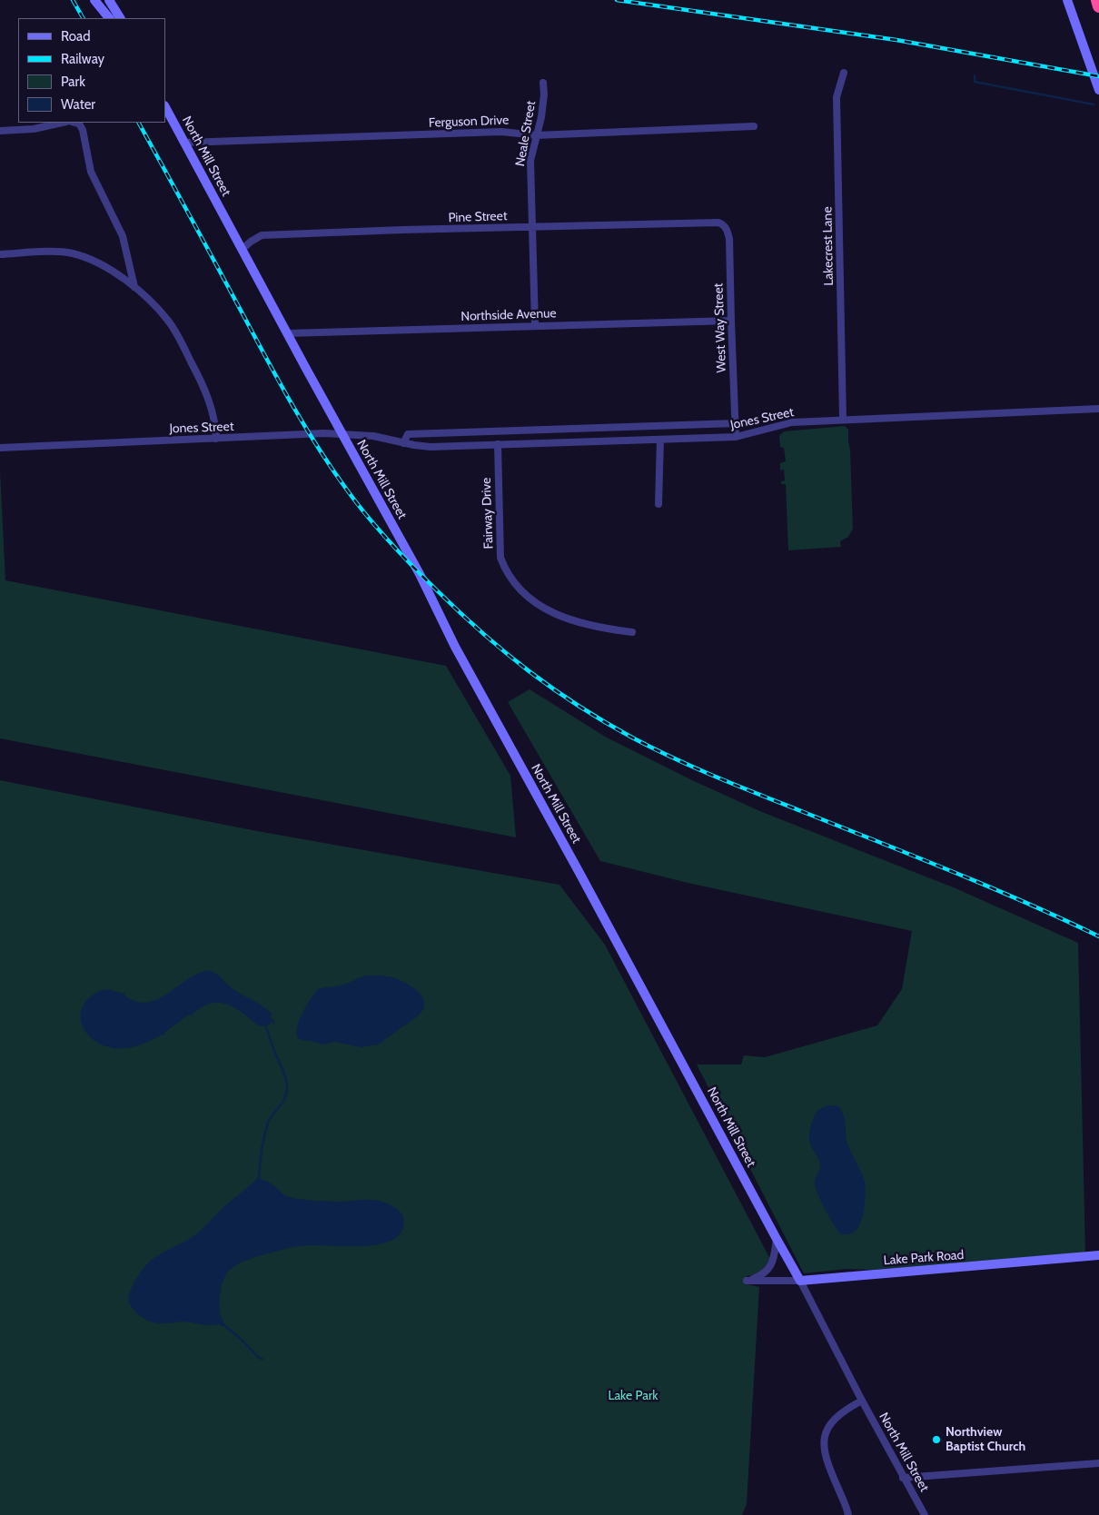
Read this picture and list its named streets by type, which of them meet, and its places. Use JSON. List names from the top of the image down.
{
  "streets": {
    "main road": ["North Mill Street", "Lake Park Road"],
    "street": [
      "Ferguson Drive",
      "Neale Street",
      "Pine Street",
      "Lakecrest Lane",
      "Northside Avenue",
      "West Way Street",
      "Jones Street",
      "Fairway Drive"
    ]
  },
  "crossings": [
    ["Ferguson Drive", "Neale Street"],
    ["Ferguson Drive", "North Mill Street"],
    ["Neale Street", "Pine Street"],
    ["Neale Street", "Northside Avenue"],
    ["North Mill Street", "Pine Street"],
    ["North Mill Street", "Northside Avenue"],
    ["North Mill Street", "Jones Street"],
    ["North Mill Street", "Lake Park Road"],
    ["Pine Street", "West Way Street"],
    ["Lakecrest Lane", "Jones Street"],
    ["Northside Avenue", "West Way Street"],
    ["West Way Street", "Jones Street"],
    ["Jones Street", "Fairway Drive"]
  ],
  "parks": ["Lake Park"],
  "places": ["Northview Baptist Church"],
  "legend": [
    "Road",
    "Railway",
    "Park",
    "Water"
  ]
}
